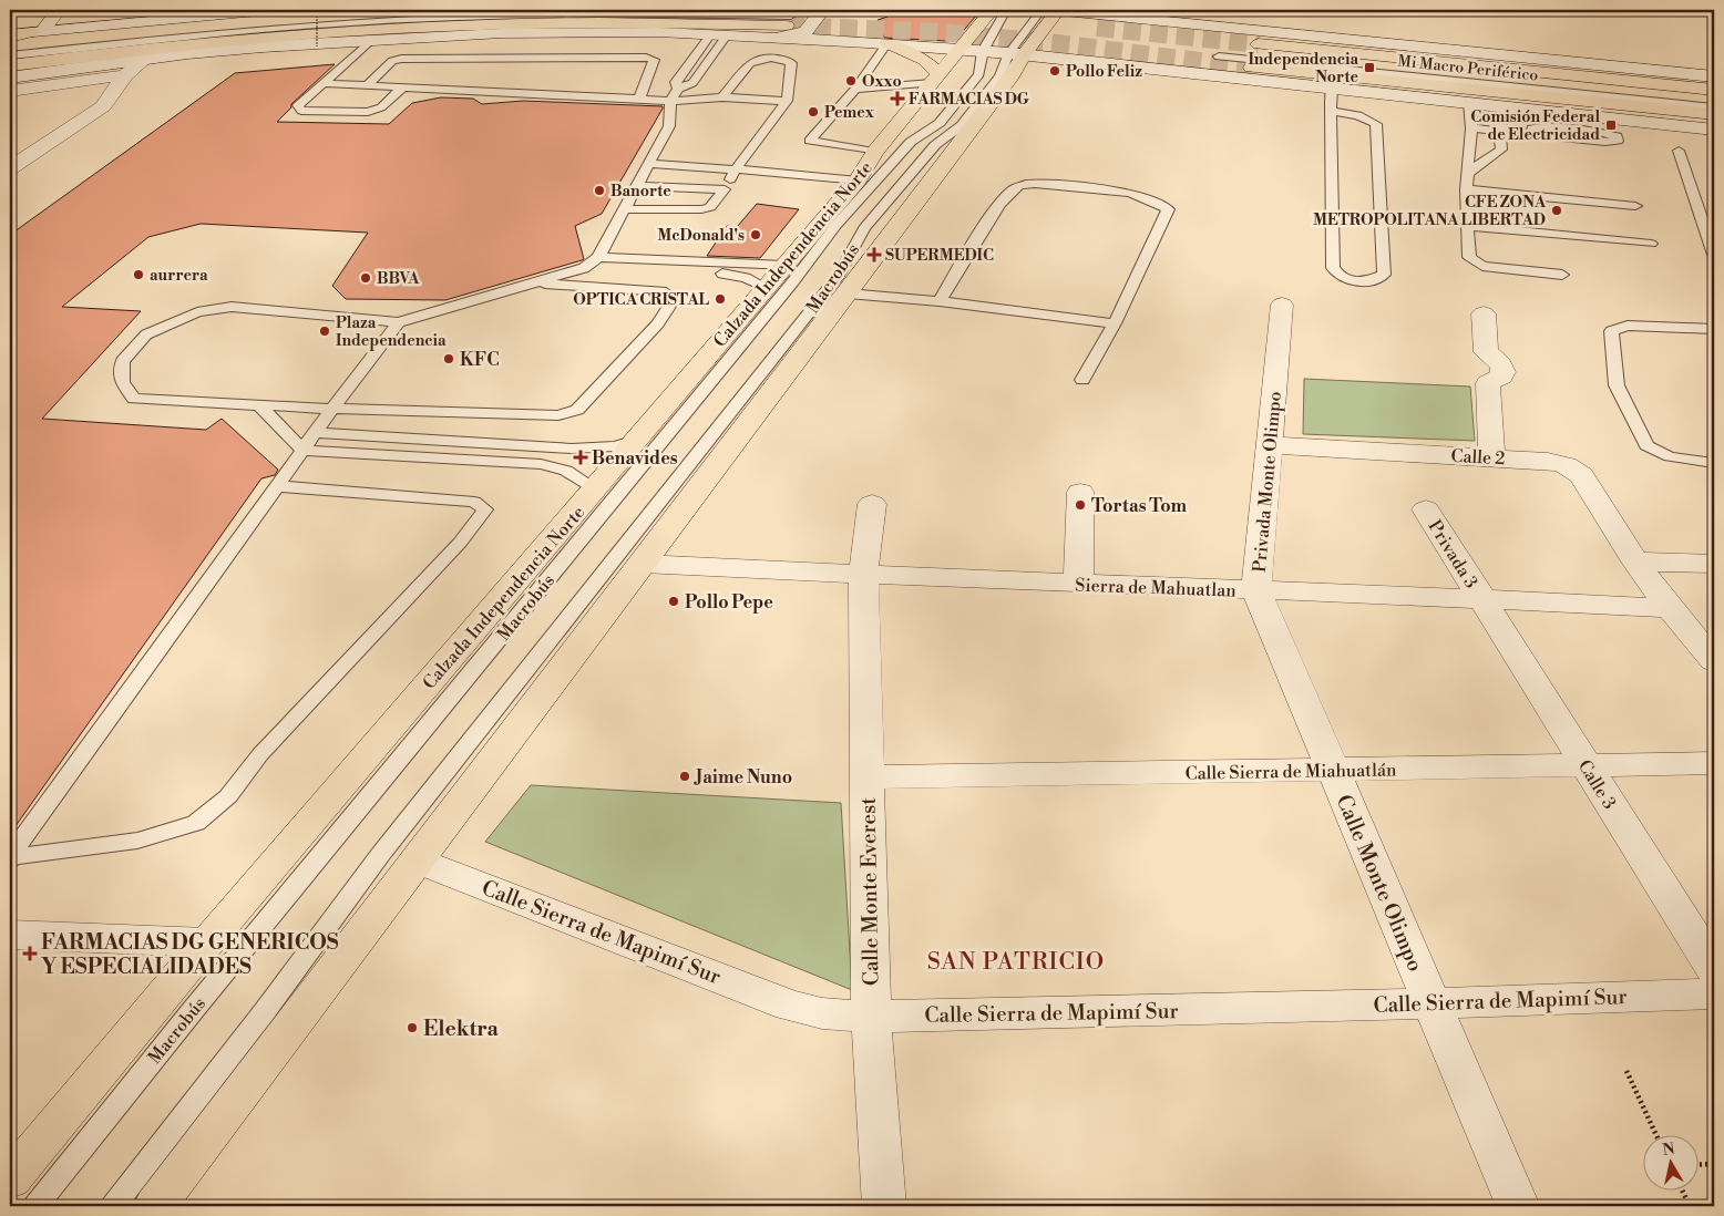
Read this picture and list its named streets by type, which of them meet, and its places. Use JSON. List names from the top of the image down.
{
  "streets": {
    "main road": ["Calzada Independencia Norte"],
    "street": [
      "Calle 2",
      "Privada Monte Olimpo",
      "Privada 3",
      "Sierra de Mahuatlan",
      "Calle Sierra de Miahuatlán",
      "Calle 3",
      "Calle Monte Olimpo",
      "Calle Monte Everest",
      "Calle Sierra de Mapimí Sur"
    ],
    "lane": ["Mi Macro Periférico", "Macrobús"]
  },
  "crossings": [
    ["Calzada Independencia Norte", "Macrobús"],
    ["Calle 2", "Privada Monte Olimpo"],
    ["Privada Monte Olimpo", "Sierra de Mahuatlan"],
    ["Privada Monte Olimpo", "Calle Monte Olimpo"],
    ["Privada 3", "Sierra de Mahuatlan"],
    ["Privada 3", "Calle 3"],
    ["Sierra de Mahuatlan", "Calle 3"],
    ["Sierra de Mahuatlan", "Calle Monte Olimpo"],
    ["Sierra de Mahuatlan", "Calle Monte Everest"],
    ["Calle Sierra de Miahuatlán", "Calle 3"],
    ["Calle Sierra de Miahuatlán", "Calle Monte Olimpo"],
    ["Calle Sierra de Miahuatlán", "Calle Monte Everest"],
    ["Calle Monte Olimpo", "Calle Sierra de Mapimí Sur"],
    ["Calle Monte Everest", "Calle Sierra de Mapimí Sur"]
  ],
  "districts": ["SAN PATRICIO"],
  "places": {
    "transit": ["Independencia Norte", "Comisión Federal de Electricidad"],
    "other": [
      "Pollo Feliz",
      "Oxxo",
      "Pemex",
      "Banorte",
      "CFE ZONA METROPOLITANA LIBERTAD",
      "McDonald's",
      "aurrera",
      "BBVA",
      "OPTICA CRISTAL",
      "Plaza Independencia",
      "KFC",
      "Tortas Tom",
      "Pollo Pepe",
      "Jaime Nuno",
      "Elektra"
    ],
    "health": [
      "FARMACIAS DG",
      "SUPERMEDIC",
      "Benavides",
      "FARMACIAS DG GENERICOS Y ESPECIALIDADES"
    ]
  },
  "north": "top"
}
